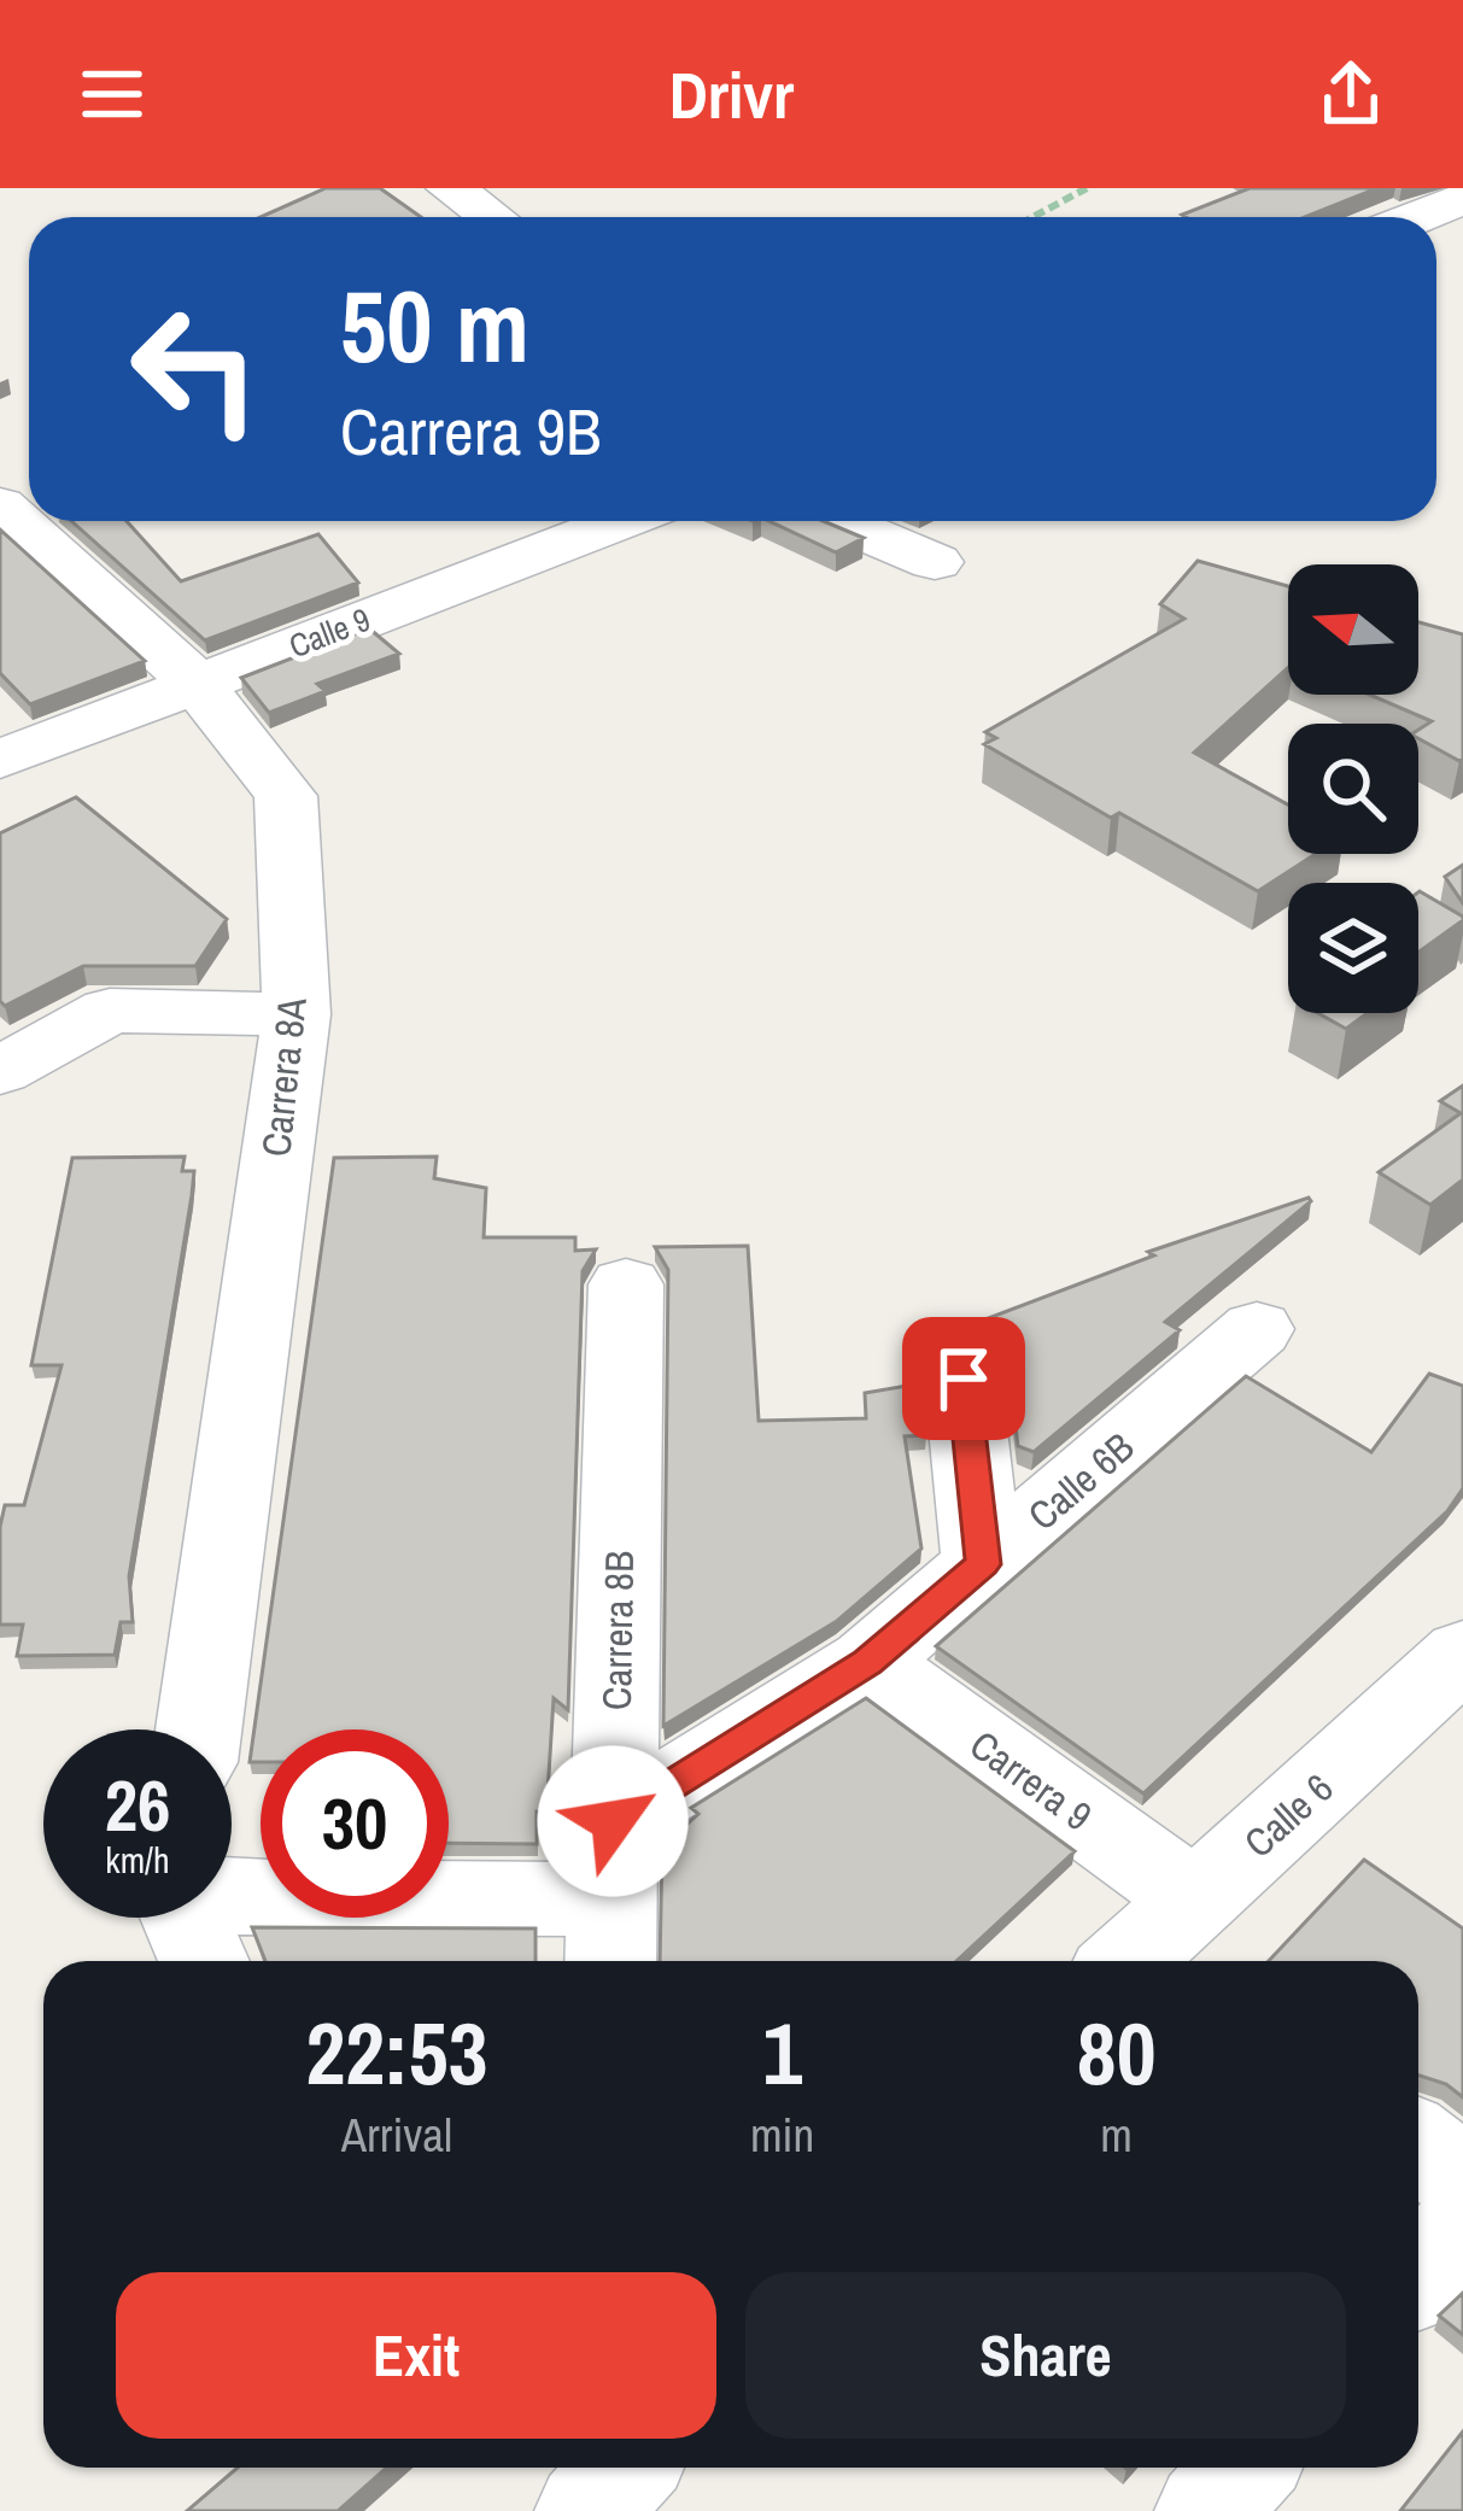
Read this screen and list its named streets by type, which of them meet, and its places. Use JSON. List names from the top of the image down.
{
  "streets": {
    "street": [
      "Calle 9",
      "Carrera 8A",
      "Calle 6B",
      "Carrera 8B",
      "Carrera 9",
      "Calle 6"
    ]
  },
  "crossings": [
    ["Calle 9", "Carrera 8A"],
    ["Calle 6B", "Carrera 8B"],
    ["Calle 6B", "Carrera 9"],
    ["Carrera 9", "Calle 6"]
  ],
  "north": "left",
  "page": {
    "header": "Drivr",
    "turn": ["50 m", "Carrera 9B"],
    "speed": "26 km/h",
    "limit": "30",
    "eta": [
      "22:53",
      "Arrival",
      "1",
      "min",
      "80",
      "m"
    ],
    "buttons": ["Exit", "Share"]
  }
}
